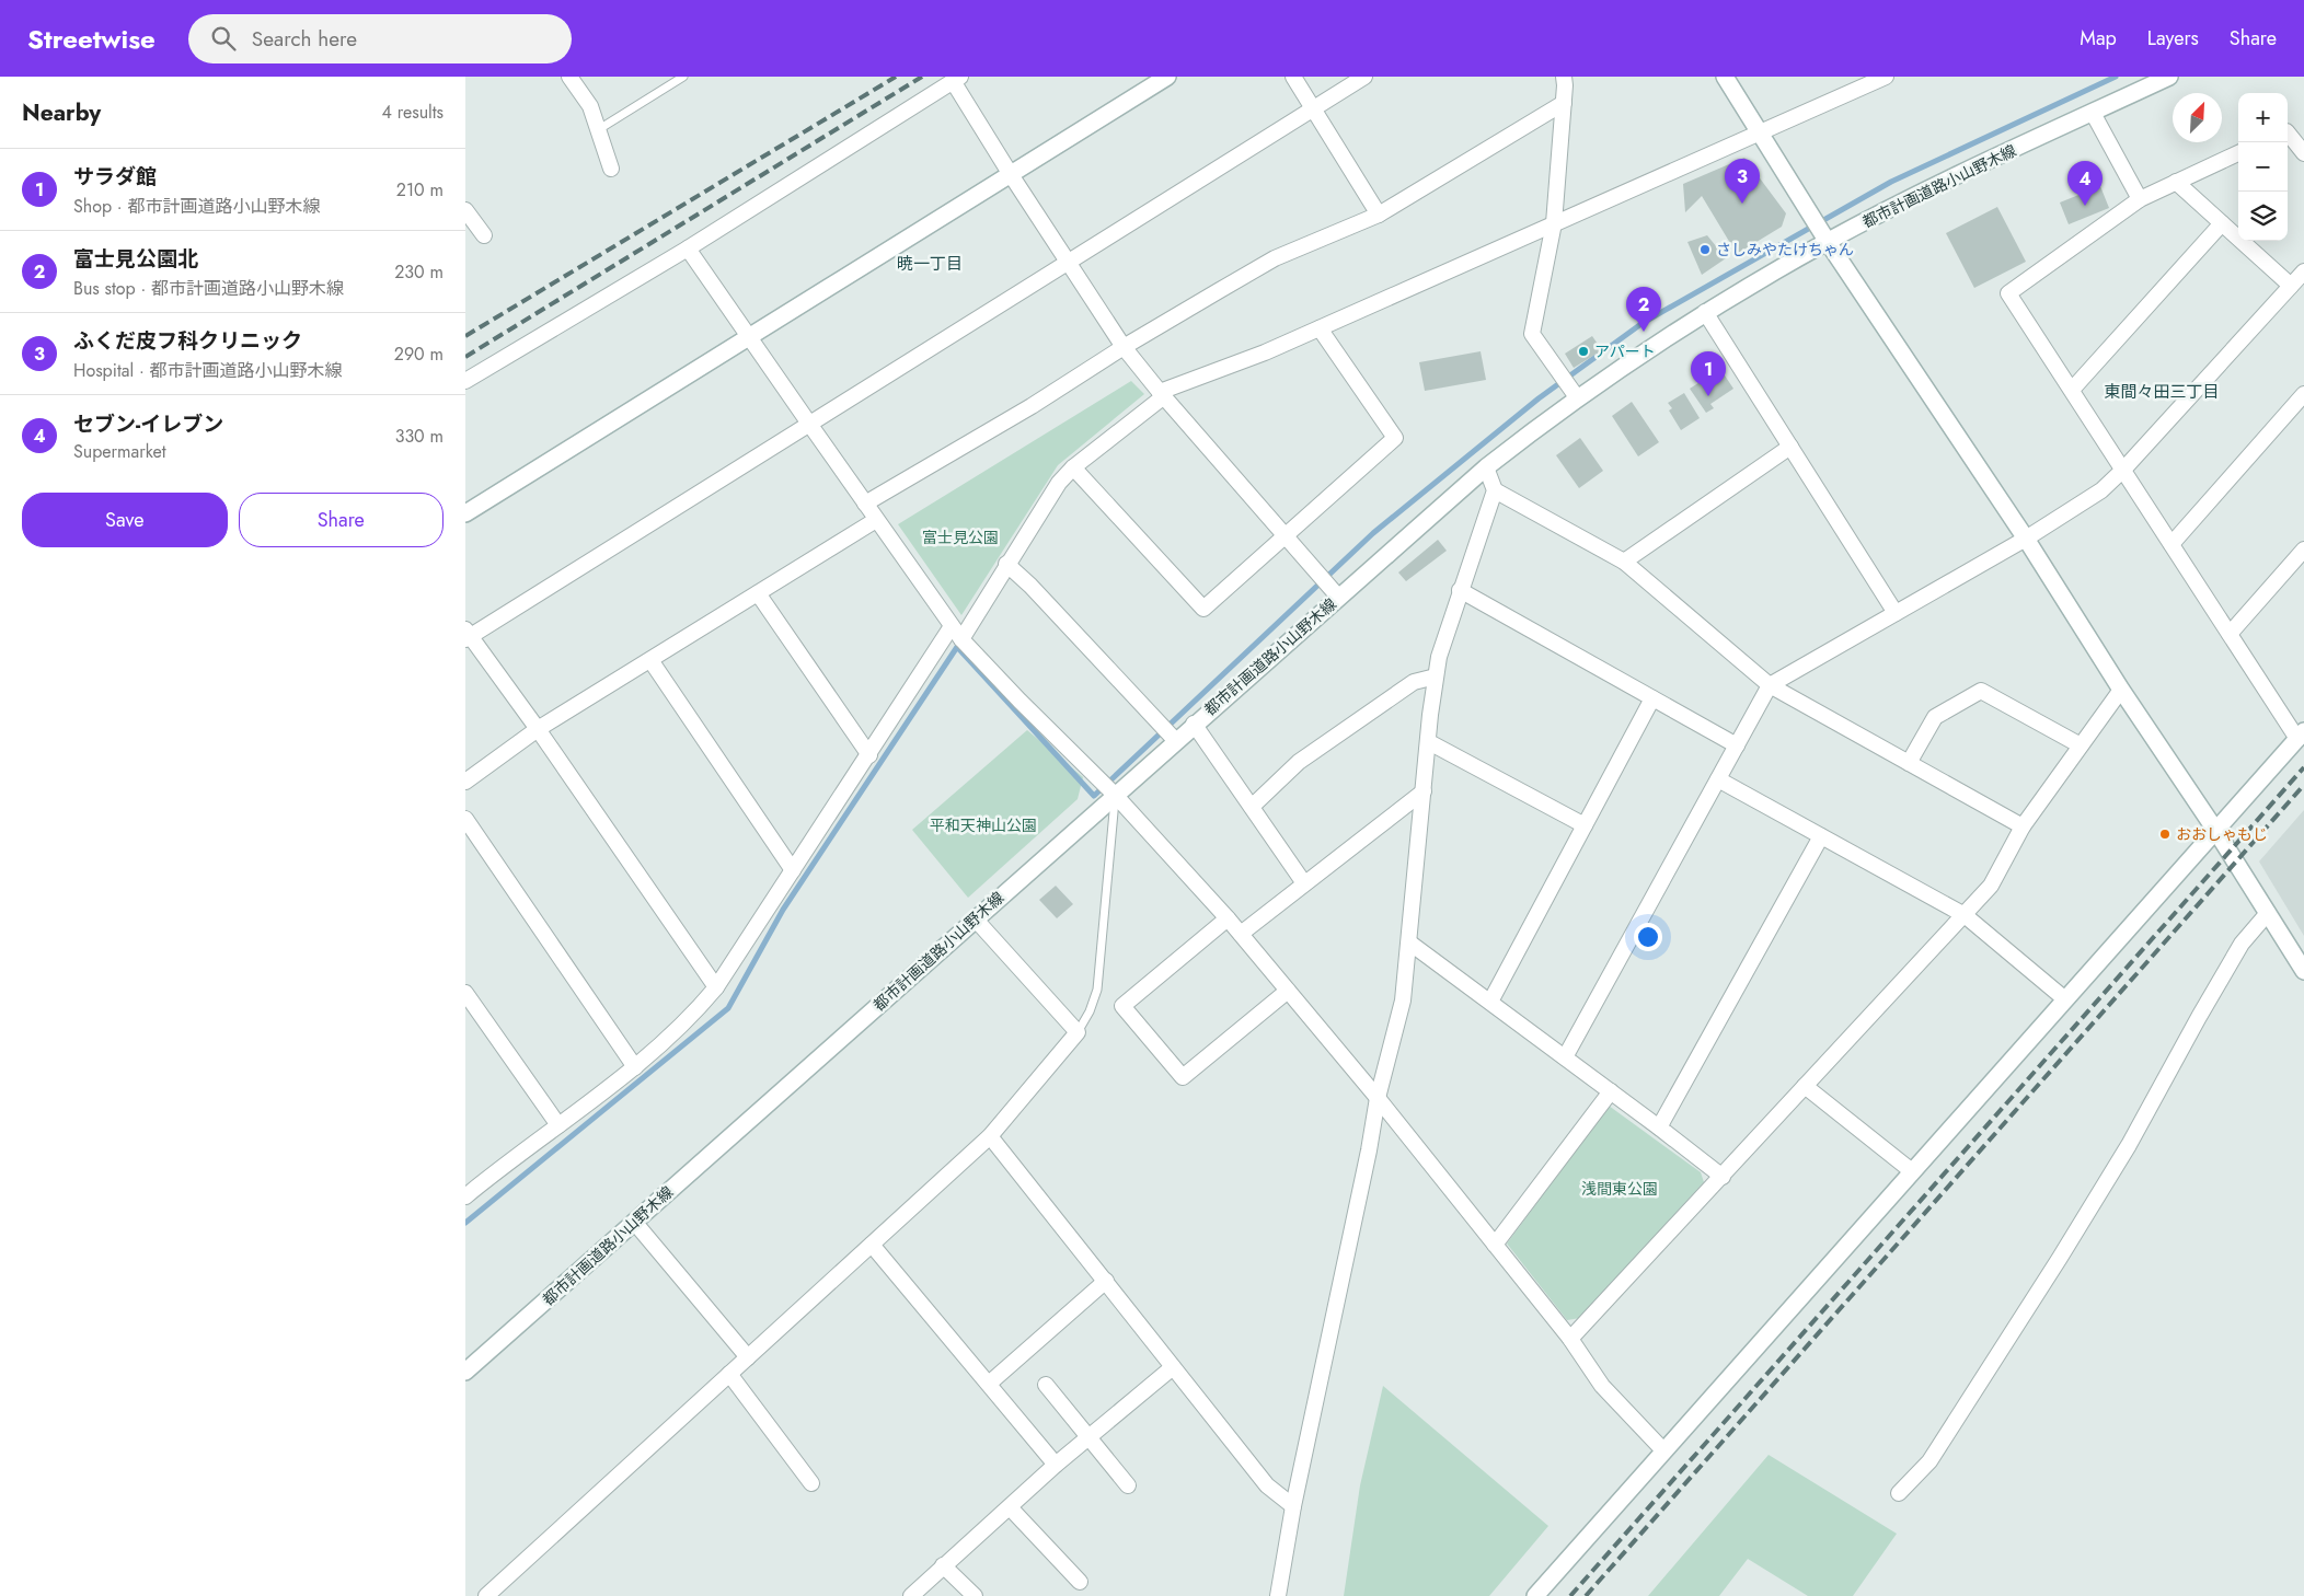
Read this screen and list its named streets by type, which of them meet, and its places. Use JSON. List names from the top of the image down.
{
  "streets": {
    "street": ["都市計画道路小山野木線"]
  },
  "districts": ["暁一丁目", "東間々田三丁目"],
  "parks": ["富士見公園", "平和天神山公園", "浅間東公園"],
  "places": ["さしみやたけちゃん", "アパート", "おおしゃもじ"],
  "north": "top right",
  "page": {
    "header": "Streetwise",
    "search": "Search here",
    "nav": ["Map", "Layers", "Share"],
    "heading": ["Nearby", "4 results"],
    "map_buttons": ["+", "−"],
    "list": [
      {
        "mark": "1",
        "name": "サラダ館",
        "note": "Shop · 都市計画道路小山野木線",
        "value": "210 m"
      },
      {
        "mark": "2",
        "name": "富士見公園北",
        "note": "Bus stop · 都市計画道路小山野木線",
        "value": "230 m"
      },
      {
        "mark": "3",
        "name": "ふくだ皮フ科クリニック",
        "note": "Hospital · 都市計画道路小山野木線",
        "value": "290 m"
      },
      {
        "mark": "4",
        "name": "セブン-イレブン",
        "note": "Supermarket",
        "value": "330 m"
      }
    ],
    "pins": [
      "3",
      "4",
      "2",
      "1"
    ],
    "buttons": ["Save", "Share"]
  }
}
